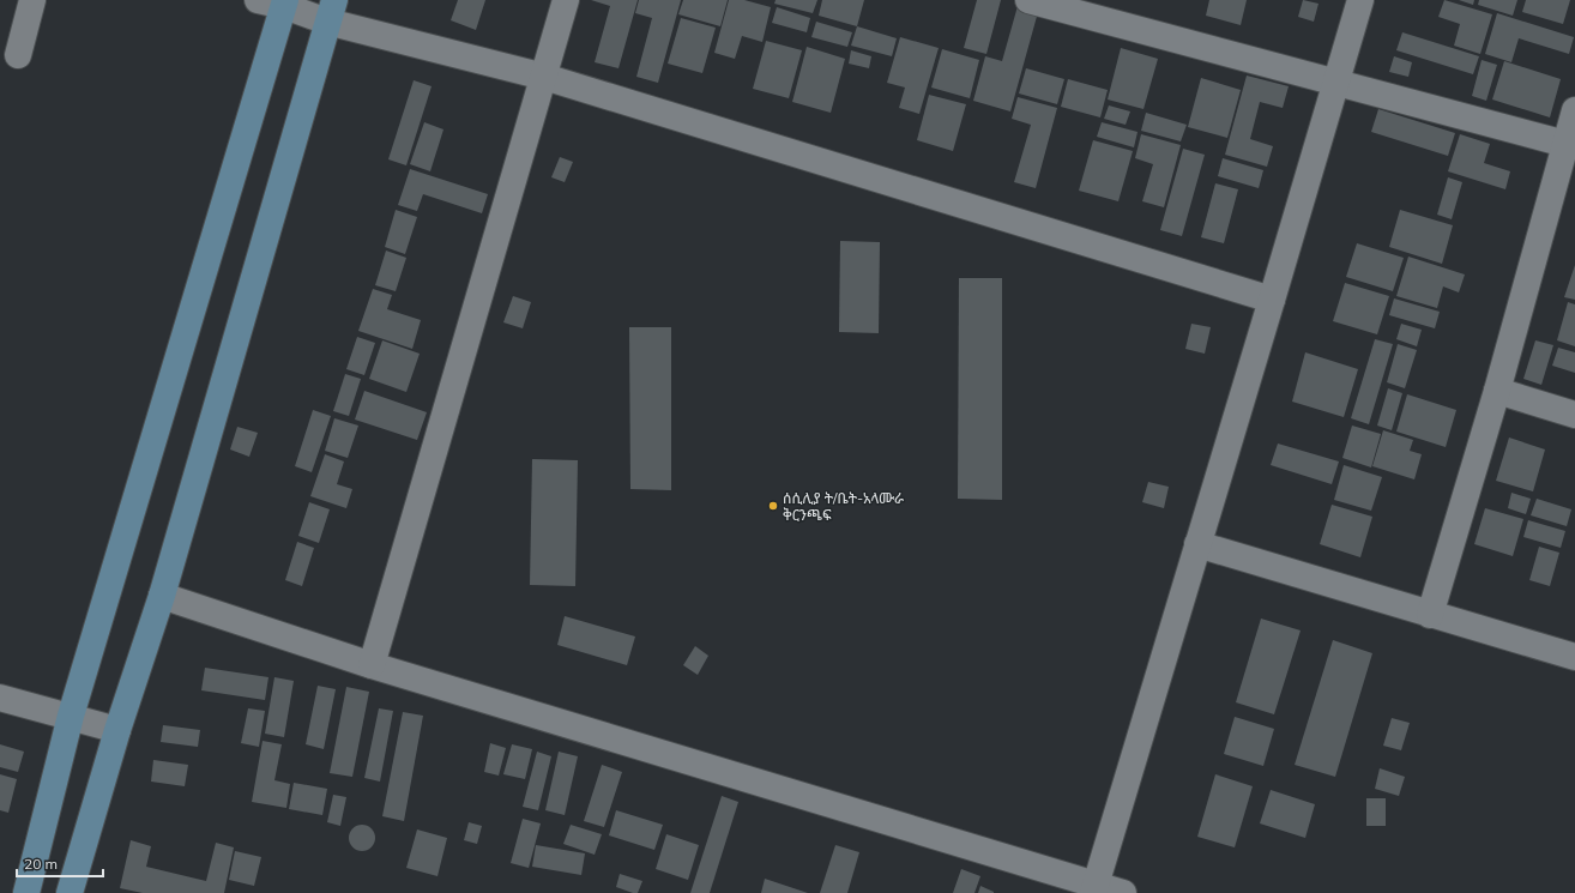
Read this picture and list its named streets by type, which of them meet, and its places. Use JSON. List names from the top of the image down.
{
  "places": ["ሰሲሊያ ት/ቤት-አላሙራ ቅርንጫፍ"],
  "scale_bar": "20 m"
}
